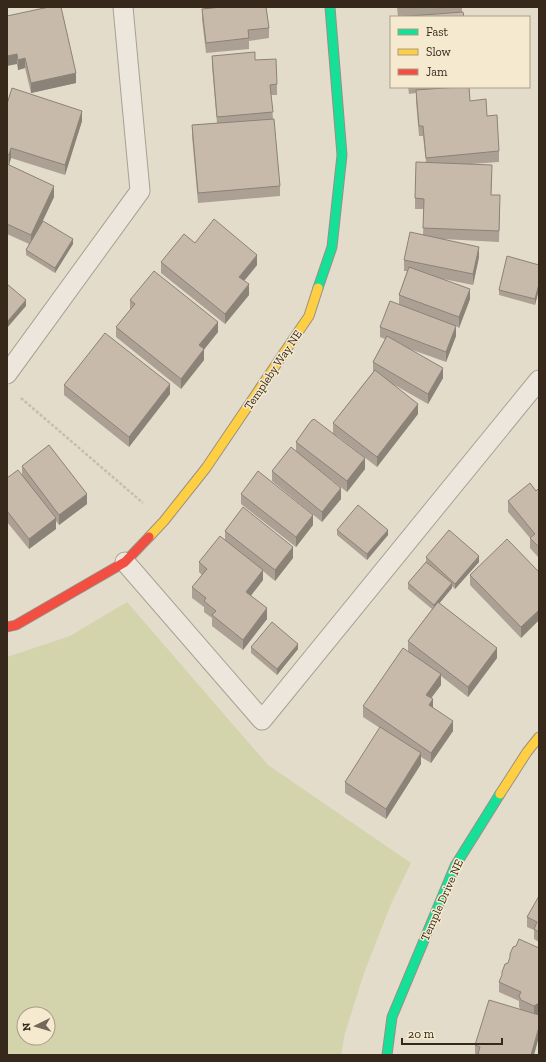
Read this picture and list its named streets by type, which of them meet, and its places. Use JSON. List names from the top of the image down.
{
  "streets": {
    "street": ["Templeby Way NE", "Temple Drive NE"]
  },
  "legend": ["Fast", "Slow", "Jam"],
  "scale_bar": "20 m",
  "north": "left"
}
